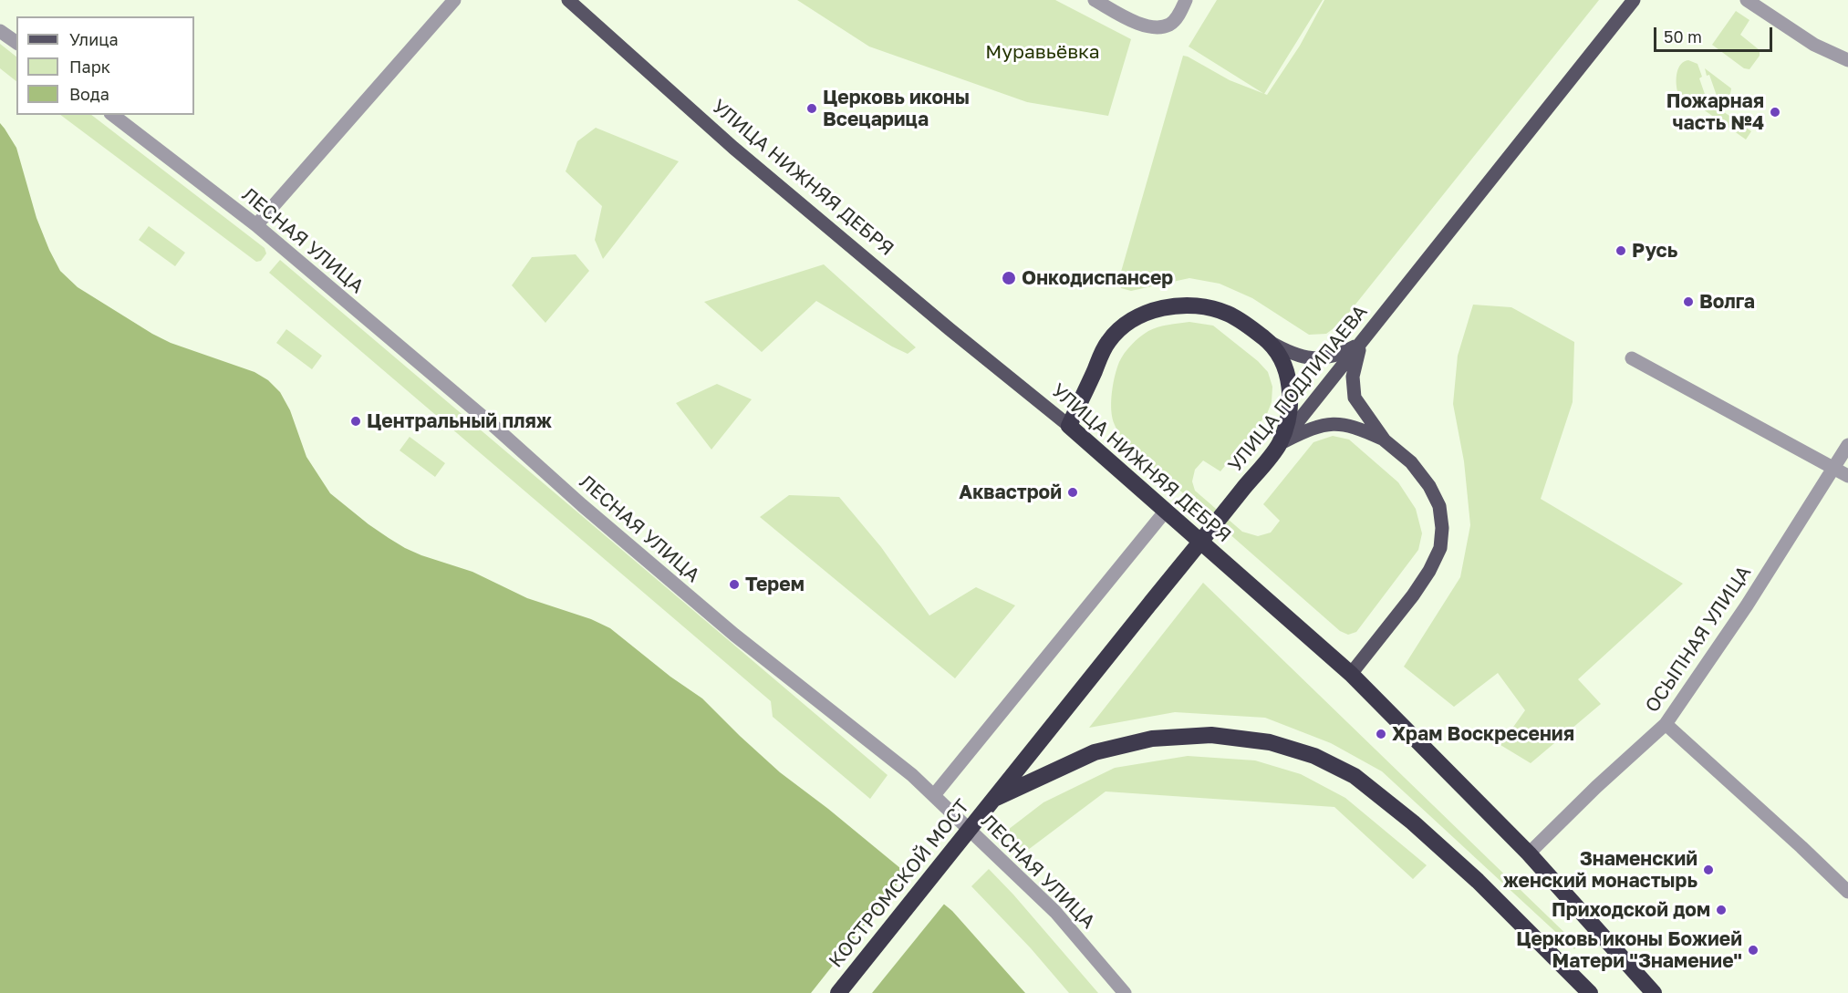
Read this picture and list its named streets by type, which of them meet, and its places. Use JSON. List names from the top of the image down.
{
  "streets": {
    "highway": ["УЛИЦА НИЖНЯЯ ДЕБРЯ", "УЛИЦА ПОДЛИПАЕВА", "КОСТРОМСКОЙ МОСТ"],
    "street": ["ЛЕСНАЯ УЛИЦА", "ОСЫПНАЯ УЛИЦА"]
  },
  "crossings": [
    ["УЛИЦА НИЖНЯЯ ДЕБРЯ", "ОСЫПНАЯ УЛИЦА"],
    ["УЛИЦА ПОДЛИПАЕВА", "КОСТРОМСКОЙ МОСТ"]
  ],
  "parks": ["Муравьёвка"],
  "places": [
    "Церковь иконы Всецарица",
    "Пожарная часть №4",
    "Русь",
    "Онкодиспансер",
    "Волга",
    "Центральный пляж",
    "Аквастрой",
    "Терем",
    "Храм Воскресения",
    "Знаменский женский монастырь",
    "Приходской дом",
    "Церковь иконы Божией Матери \"Знамение\""
  ],
  "legend": ["Улица", "Парк", "Вода"],
  "scale_bar": "50 m"
}
